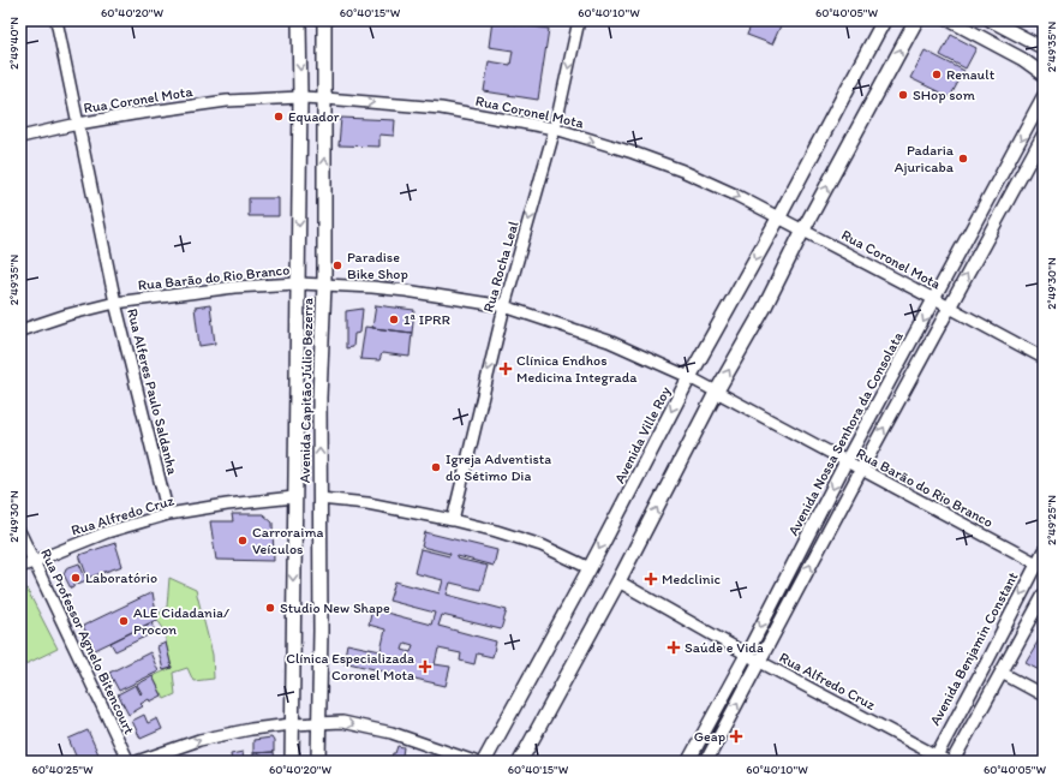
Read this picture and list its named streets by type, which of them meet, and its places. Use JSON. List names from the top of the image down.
{
  "streets": {
    "main road": [
      "Avenida Capitão Júlio Bezerra",
      "Avenida Nossa Senhora da Consolata",
      "Avenida Ville Roy",
      "Avenida Benjamin Constant"
    ],
    "street": [
      "Rua Coronel Mota",
      "Rua Rocha Leal",
      "Rua Barão do Rio Branco",
      "Rua Alferes Paulo Saldanha",
      "Rua Alfredo Cruz",
      "Rua Professor Agnelo Bitencourt"
    ]
  },
  "crossings": [
    ["Rua Coronel Mota", "Rua Rocha Leal"],
    ["Rua Coronel Mota", "Avenida Capitão Júlio Bezerra"],
    ["Rua Coronel Mota", "Rua Alferes Paulo Saldanha"],
    ["Rua Coronel Mota", "Avenida Nossa Senhora da Consolata"],
    ["Rua Coronel Mota", "Avenida Ville Roy"],
    ["Rua Rocha Leal", "Rua Barão do Rio Branco"],
    ["Rua Barão do Rio Branco", "Avenida Capitão Júlio Bezerra"],
    ["Rua Barão do Rio Branco", "Rua Alferes Paulo Saldanha"],
    ["Rua Barão do Rio Branco", "Avenida Nossa Senhora da Consolata"],
    ["Rua Barão do Rio Branco", "Avenida Ville Roy"],
    ["Rua Barão do Rio Branco", "Avenida Benjamin Constant"],
    ["Avenida Capitão Júlio Bezerra", "Rua Alfredo Cruz"],
    ["Rua Alferes Paulo Saldanha", "Rua Alfredo Cruz"],
    ["Avenida Nossa Senhora da Consolata", "Rua Alfredo Cruz"],
    ["Rua Alfredo Cruz", "Rua Professor Agnelo Bitencourt"],
    ["Rua Alfredo Cruz", "Avenida Benjamin Constant"]
  ],
  "one_way": ["Rua Coronel Mota", "Rua Rocha Leal"],
  "places": {
    "other": [
      "Renault",
      "SHop som",
      "Equador",
      "Padaria Ajuricaba",
      "Paradise Bike Shop",
      "1ª IPRR",
      "Igreja Adventista do Sétimo Dia",
      "Carroraima Veículos",
      "Laboratório",
      "Studio New Shape",
      "ALE Cidadania/ Procon"
    ],
    "health": [
      "Clínica Endhos Medicina Integrada",
      "Medclinic",
      "Saúde e Vida",
      "Clínica Especializada Coronel Mota",
      "Geap"
    ]
  },
  "coordinates": [
    "60°40'20\"W",
    "60°40'15\"W",
    "60°40'10\"W",
    "60°40'05\"W",
    "2°49'40\"N",
    "2°49'35\"N",
    "2°49'30\"N",
    "2°49'25\"N",
    "60°40'25\"W"
  ]
}
